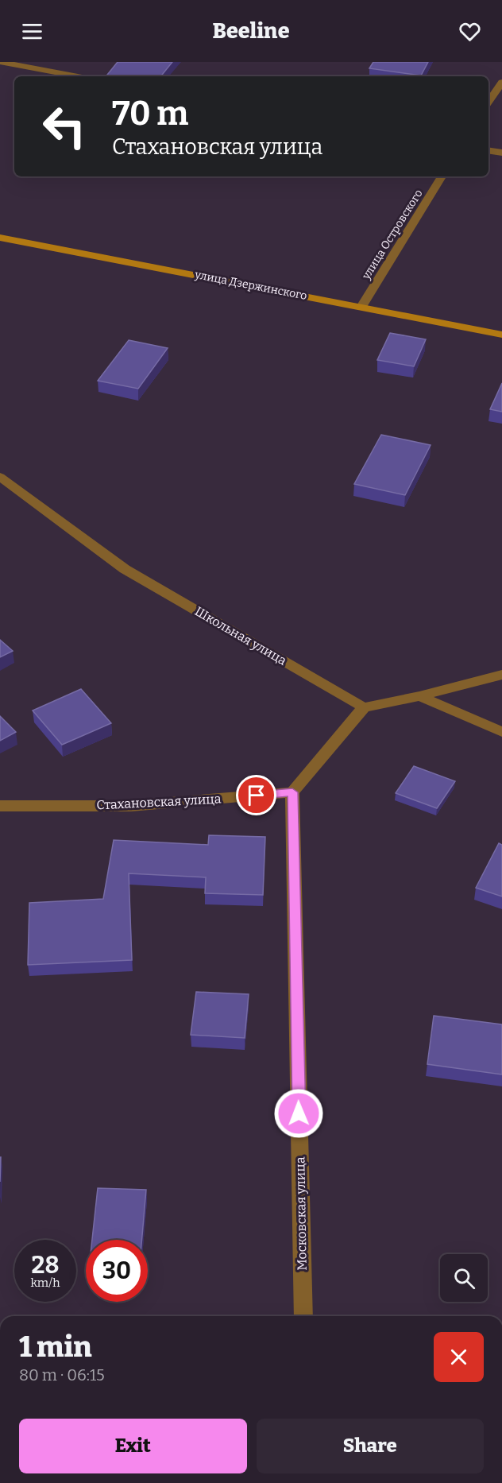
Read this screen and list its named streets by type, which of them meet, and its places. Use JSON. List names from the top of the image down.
{
  "streets": {
    "street": [
      "улица Островского",
      "улица Дзержинского",
      "Школьная улица",
      "Стахановская улица",
      "Московская улица"
    ]
  },
  "crossings": [
    ["улица Островского", "улица Дзержинского"],
    ["Стахановская улица", "Московская улица"]
  ],
  "page": {
    "header": "Beeline",
    "turn": ["70 m", "Стахановская улица"],
    "speed": "28 km/h",
    "limit": "30",
    "heading": ["1 min", "80 m · 06:15"],
    "buttons": ["Exit", "Share"]
  }
}
